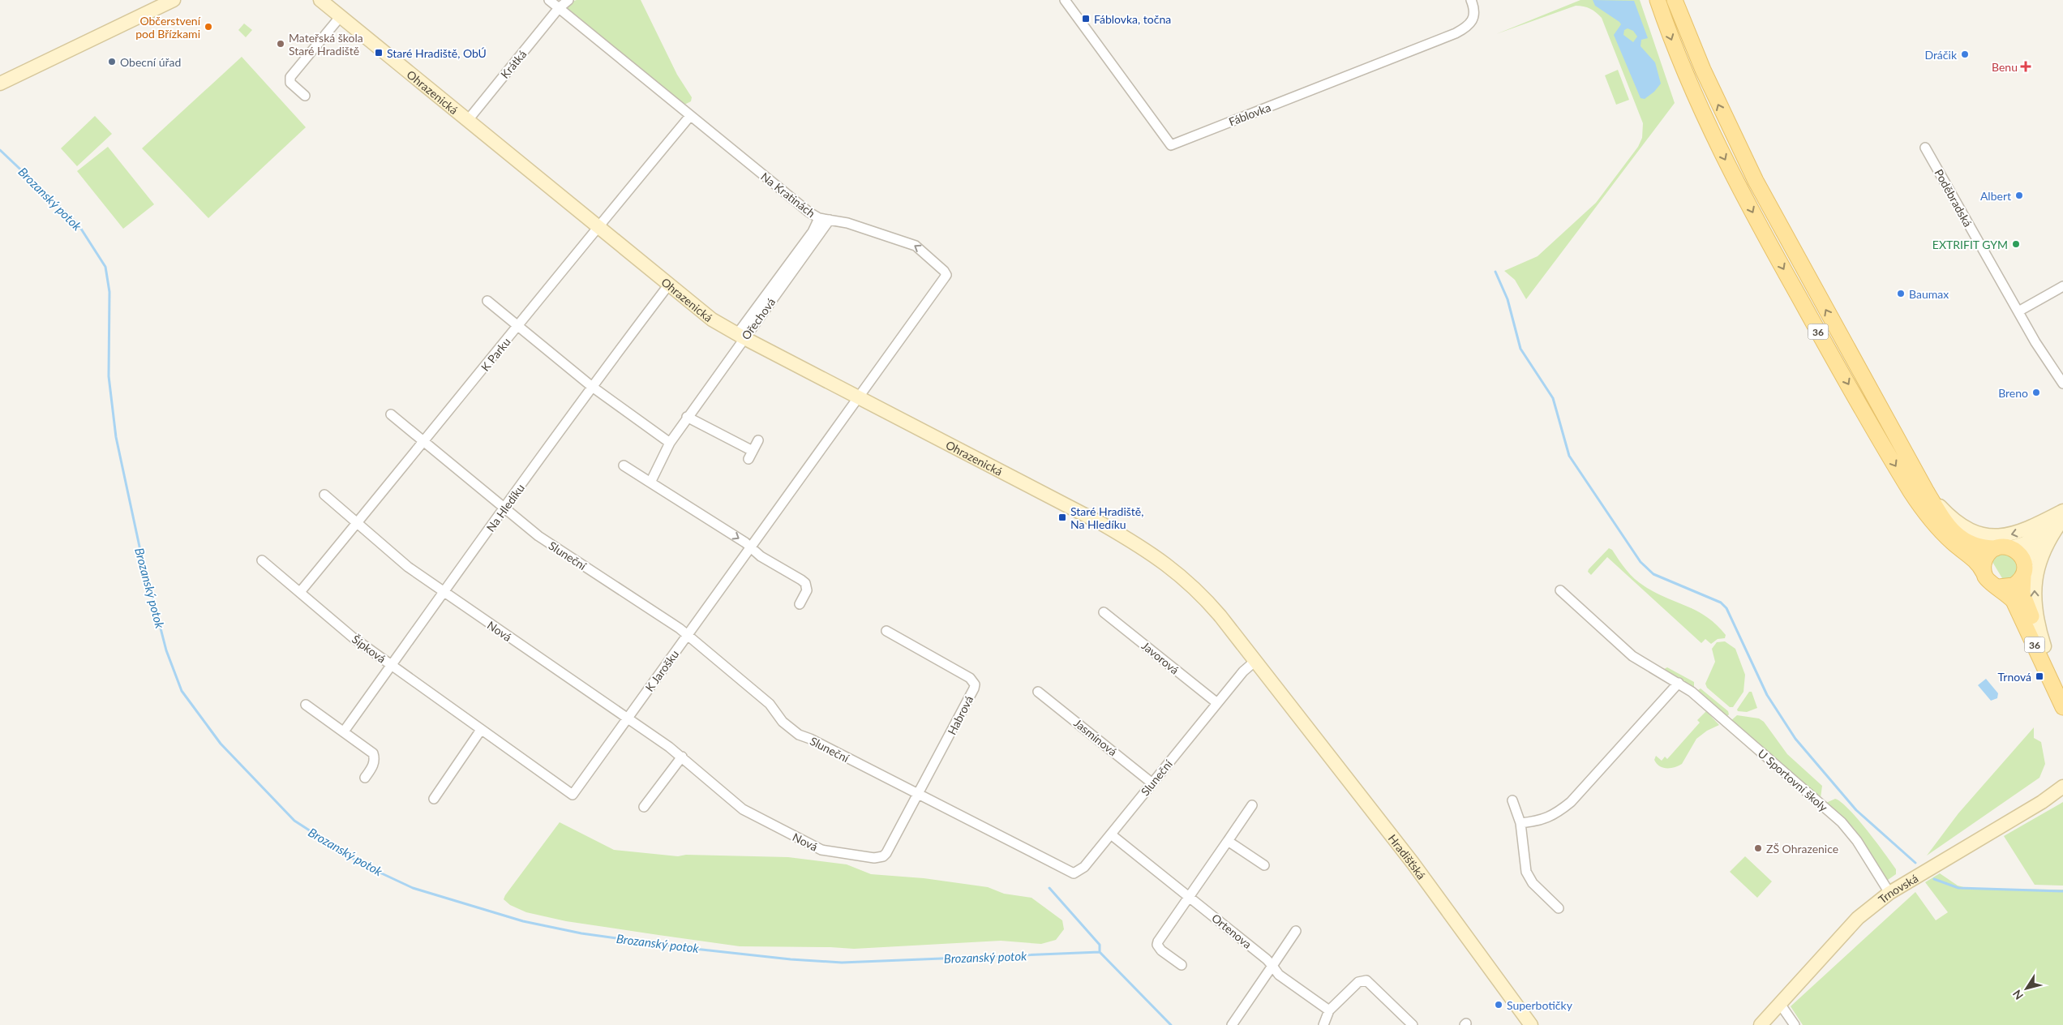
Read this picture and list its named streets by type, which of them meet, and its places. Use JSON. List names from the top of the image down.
{
  "streets": {
    "main road": ["36"],
    "street": [
      "Krátká",
      "Ohrazenická",
      "Fáblovka",
      "Na Kratinách",
      "Poděbradská",
      "Ořechová",
      "K Parku",
      "Na Hledíku",
      "Sluneční",
      "Nová",
      "Šípková",
      "Javorová",
      "K Jarošku",
      "Habrová",
      "Jasmínová",
      "U Sportovní školy",
      "Hradišťská",
      "Trnovská",
      "Ortenova"
    ]
  },
  "crossings": [
    ["Krátká", "Ohrazenická"],
    ["Krátká", "Na Kratinách"],
    ["Ohrazenická", "Na Kratinách"],
    ["Ohrazenická", "Ořechová"],
    ["Ohrazenická", "K Parku"],
    ["Ohrazenická", "Na Hledíku"],
    ["Ohrazenická", "Sluneční"],
    ["Ohrazenická", "K Jarošku"],
    ["Ohrazenická", "Hradišťská"],
    ["Na Kratinách", "Ořechová"],
    ["Na Kratinách", "K Parku"],
    ["Na Kratinách", "K Jarošku"],
    ["K Parku", "Sluneční"],
    ["K Parku", "Nová"],
    ["K Parku", "Šípková"],
    ["Na Hledíku", "Sluneční"],
    ["Na Hledíku", "Nová"],
    ["Na Hledíku", "Šípková"],
    ["Sluneční", "Nová"],
    ["Sluneční", "Javorová"],
    ["Sluneční", "K Jarošku"],
    ["Sluneční", "Habrová"],
    ["Sluneční", "Jasmínová"],
    ["Sluneční", "Hradišťská"],
    ["Sluneční", "Ortenova"],
    ["Nová", "K Jarošku"],
    ["Nová", "Habrová"],
    ["Šípková", "K Jarošku"],
    ["U Sportovní školy", "Trnovská"]
  ],
  "water": ["Brozanský potok"],
  "places": {
    "transit": [
      "Fáblovka, točna",
      "Staré Hradiště, ObÚ",
      "Staré Hradiště, Na Hledíku",
      "Trnová"
    ],
    "other": [
      "Občerstvení pod Břízkami",
      "Mateřská škola Staré Hradiště",
      "Dráčik",
      "Obecní úřad",
      "Albert",
      "EXTRIFIT GYM",
      "Baumax",
      "Breno",
      "ZŠ Ohrazenice",
      "Superbotičky"
    ],
    "health": ["Benu"]
  },
  "north": "bottom left"
}
